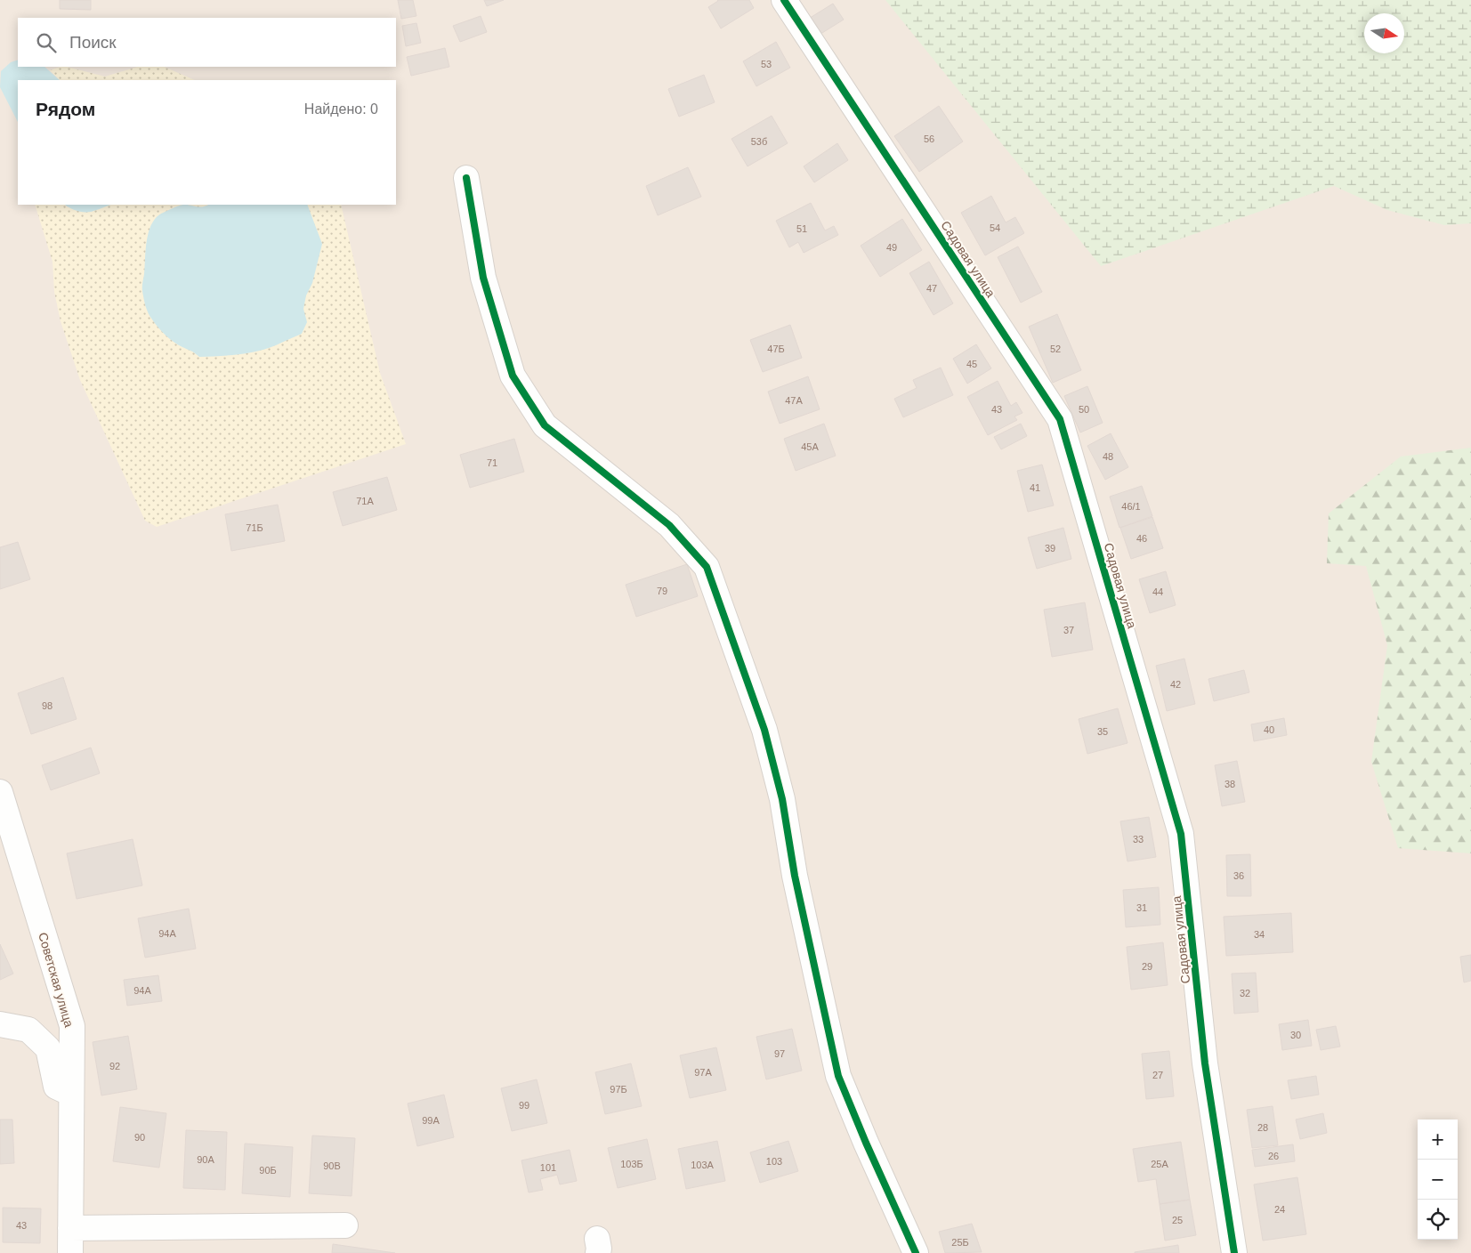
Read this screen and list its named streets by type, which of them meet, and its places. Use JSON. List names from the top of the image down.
{
  "streets": {
    "street": ["Садовая улица", "Советская улица"]
  },
  "house_numbers": [
    "53",
    "56",
    "53б",
    "54",
    "51",
    "49",
    "47",
    "47Б",
    "52",
    "45",
    "47А",
    "43",
    "50",
    "45А",
    "48",
    "71",
    "41",
    "71А",
    "46/1",
    "71Б",
    "46",
    "39",
    "79",
    "44",
    "37",
    "42",
    "98",
    "40",
    "35",
    "38",
    "33",
    "36",
    "31",
    "94А",
    "34",
    "29",
    "94А",
    "32",
    "30",
    "97",
    "92",
    "97А",
    "27",
    "97Б",
    "99",
    "99А",
    "28",
    "90",
    "26",
    "90А",
    "103",
    "103Б",
    "25А",
    "103А",
    "90В",
    "101",
    "90Б",
    "24",
    "25",
    "43",
    "25Б"
  ],
  "north": "right",
  "page": {
    "search": "Поиск",
    "heading": ["Рядом", "Найдено: 0"],
    "map_buttons": ["+", "−"]
  }
}
